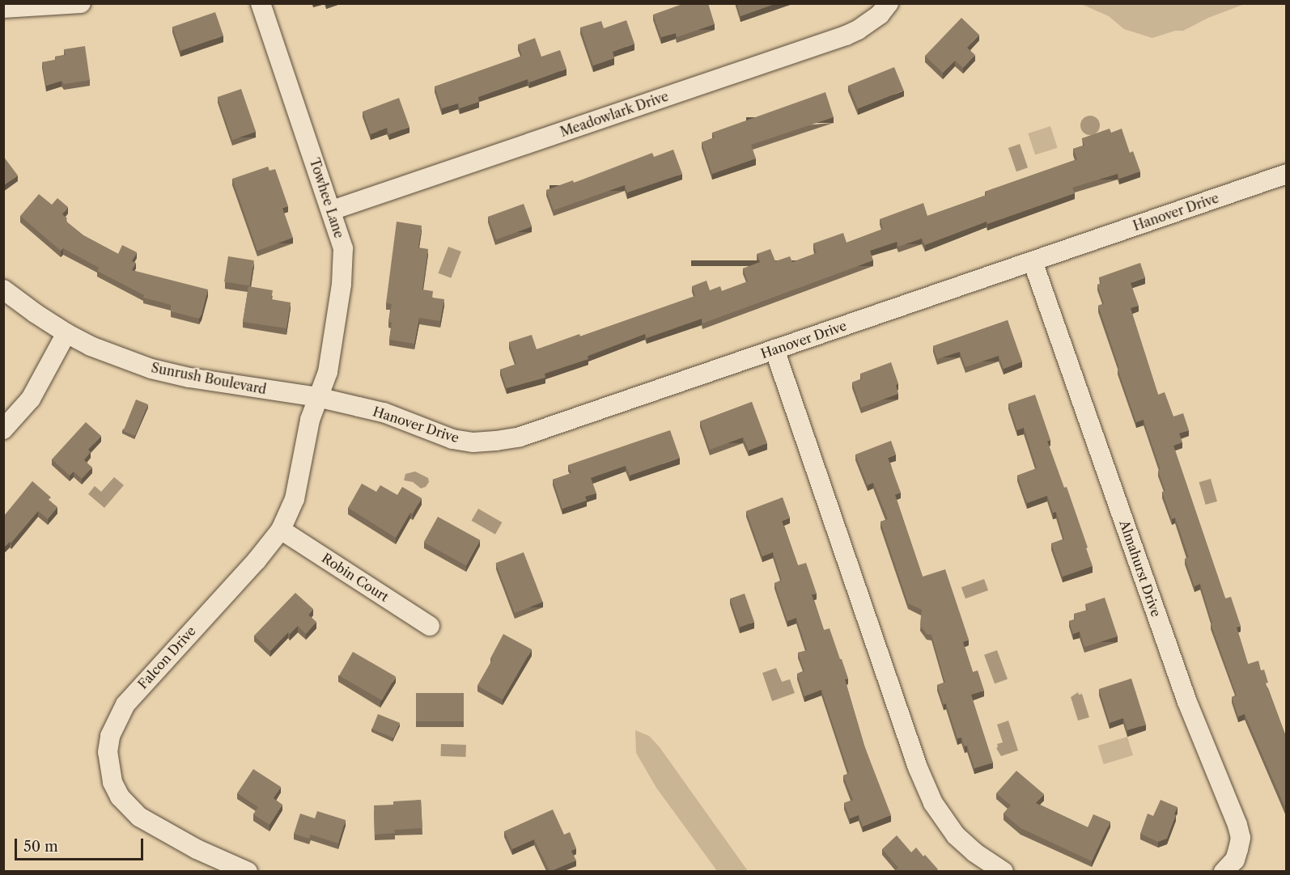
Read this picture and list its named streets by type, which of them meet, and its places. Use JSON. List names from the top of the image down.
{
  "streets": {
    "street": [
      "Meadowlark Drive",
      "Towhee Lane",
      "Hanover Drive",
      "Sunrush Boulevard",
      "Almahurst Drive",
      "Robin Court",
      "Falcon Drive"
    ]
  },
  "crossings": [
    ["Meadowlark Drive", "Towhee Lane"],
    ["Towhee Lane", "Hanover Drive"],
    ["Towhee Lane", "Sunrush Boulevard"],
    ["Towhee Lane", "Falcon Drive"],
    ["Hanover Drive", "Sunrush Boulevard"],
    ["Hanover Drive", "Almahurst Drive"],
    ["Hanover Drive", "Falcon Drive"],
    ["Sunrush Boulevard", "Falcon Drive"],
    ["Robin Court", "Falcon Drive"]
  ],
  "scale_bar": "50 m"
}
